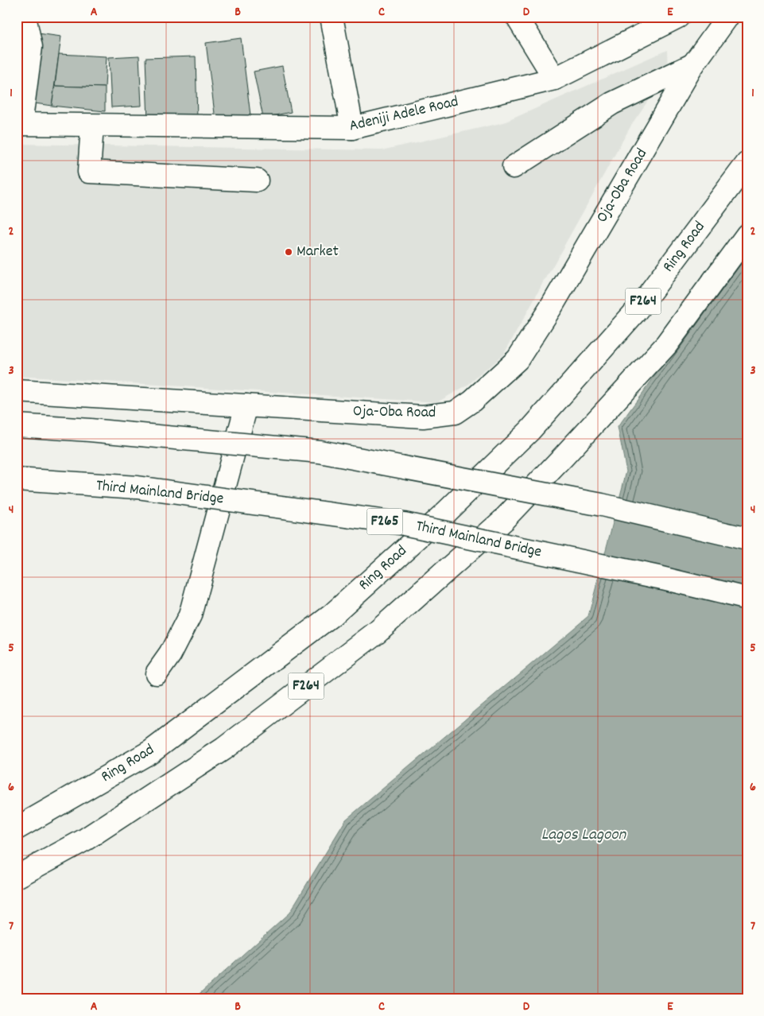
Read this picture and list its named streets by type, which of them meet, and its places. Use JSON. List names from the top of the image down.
{
  "streets": {
    "main road": [
      "Adeniji Adele Road",
      "Oja-Oba Road",
      "Ring Road",
      "F264",
      "Third Mainland Bridge",
      "F265"
    ]
  },
  "water": ["Lagos Lagoon"],
  "places": ["Market"],
  "grid": {
    "columns": [
      "A",
      "B",
      "C",
      "D",
      "E"
    ],
    "rows": [
      "1",
      "2",
      "3",
      "4",
      "5",
      "6",
      "7"
    ]
  }
}
